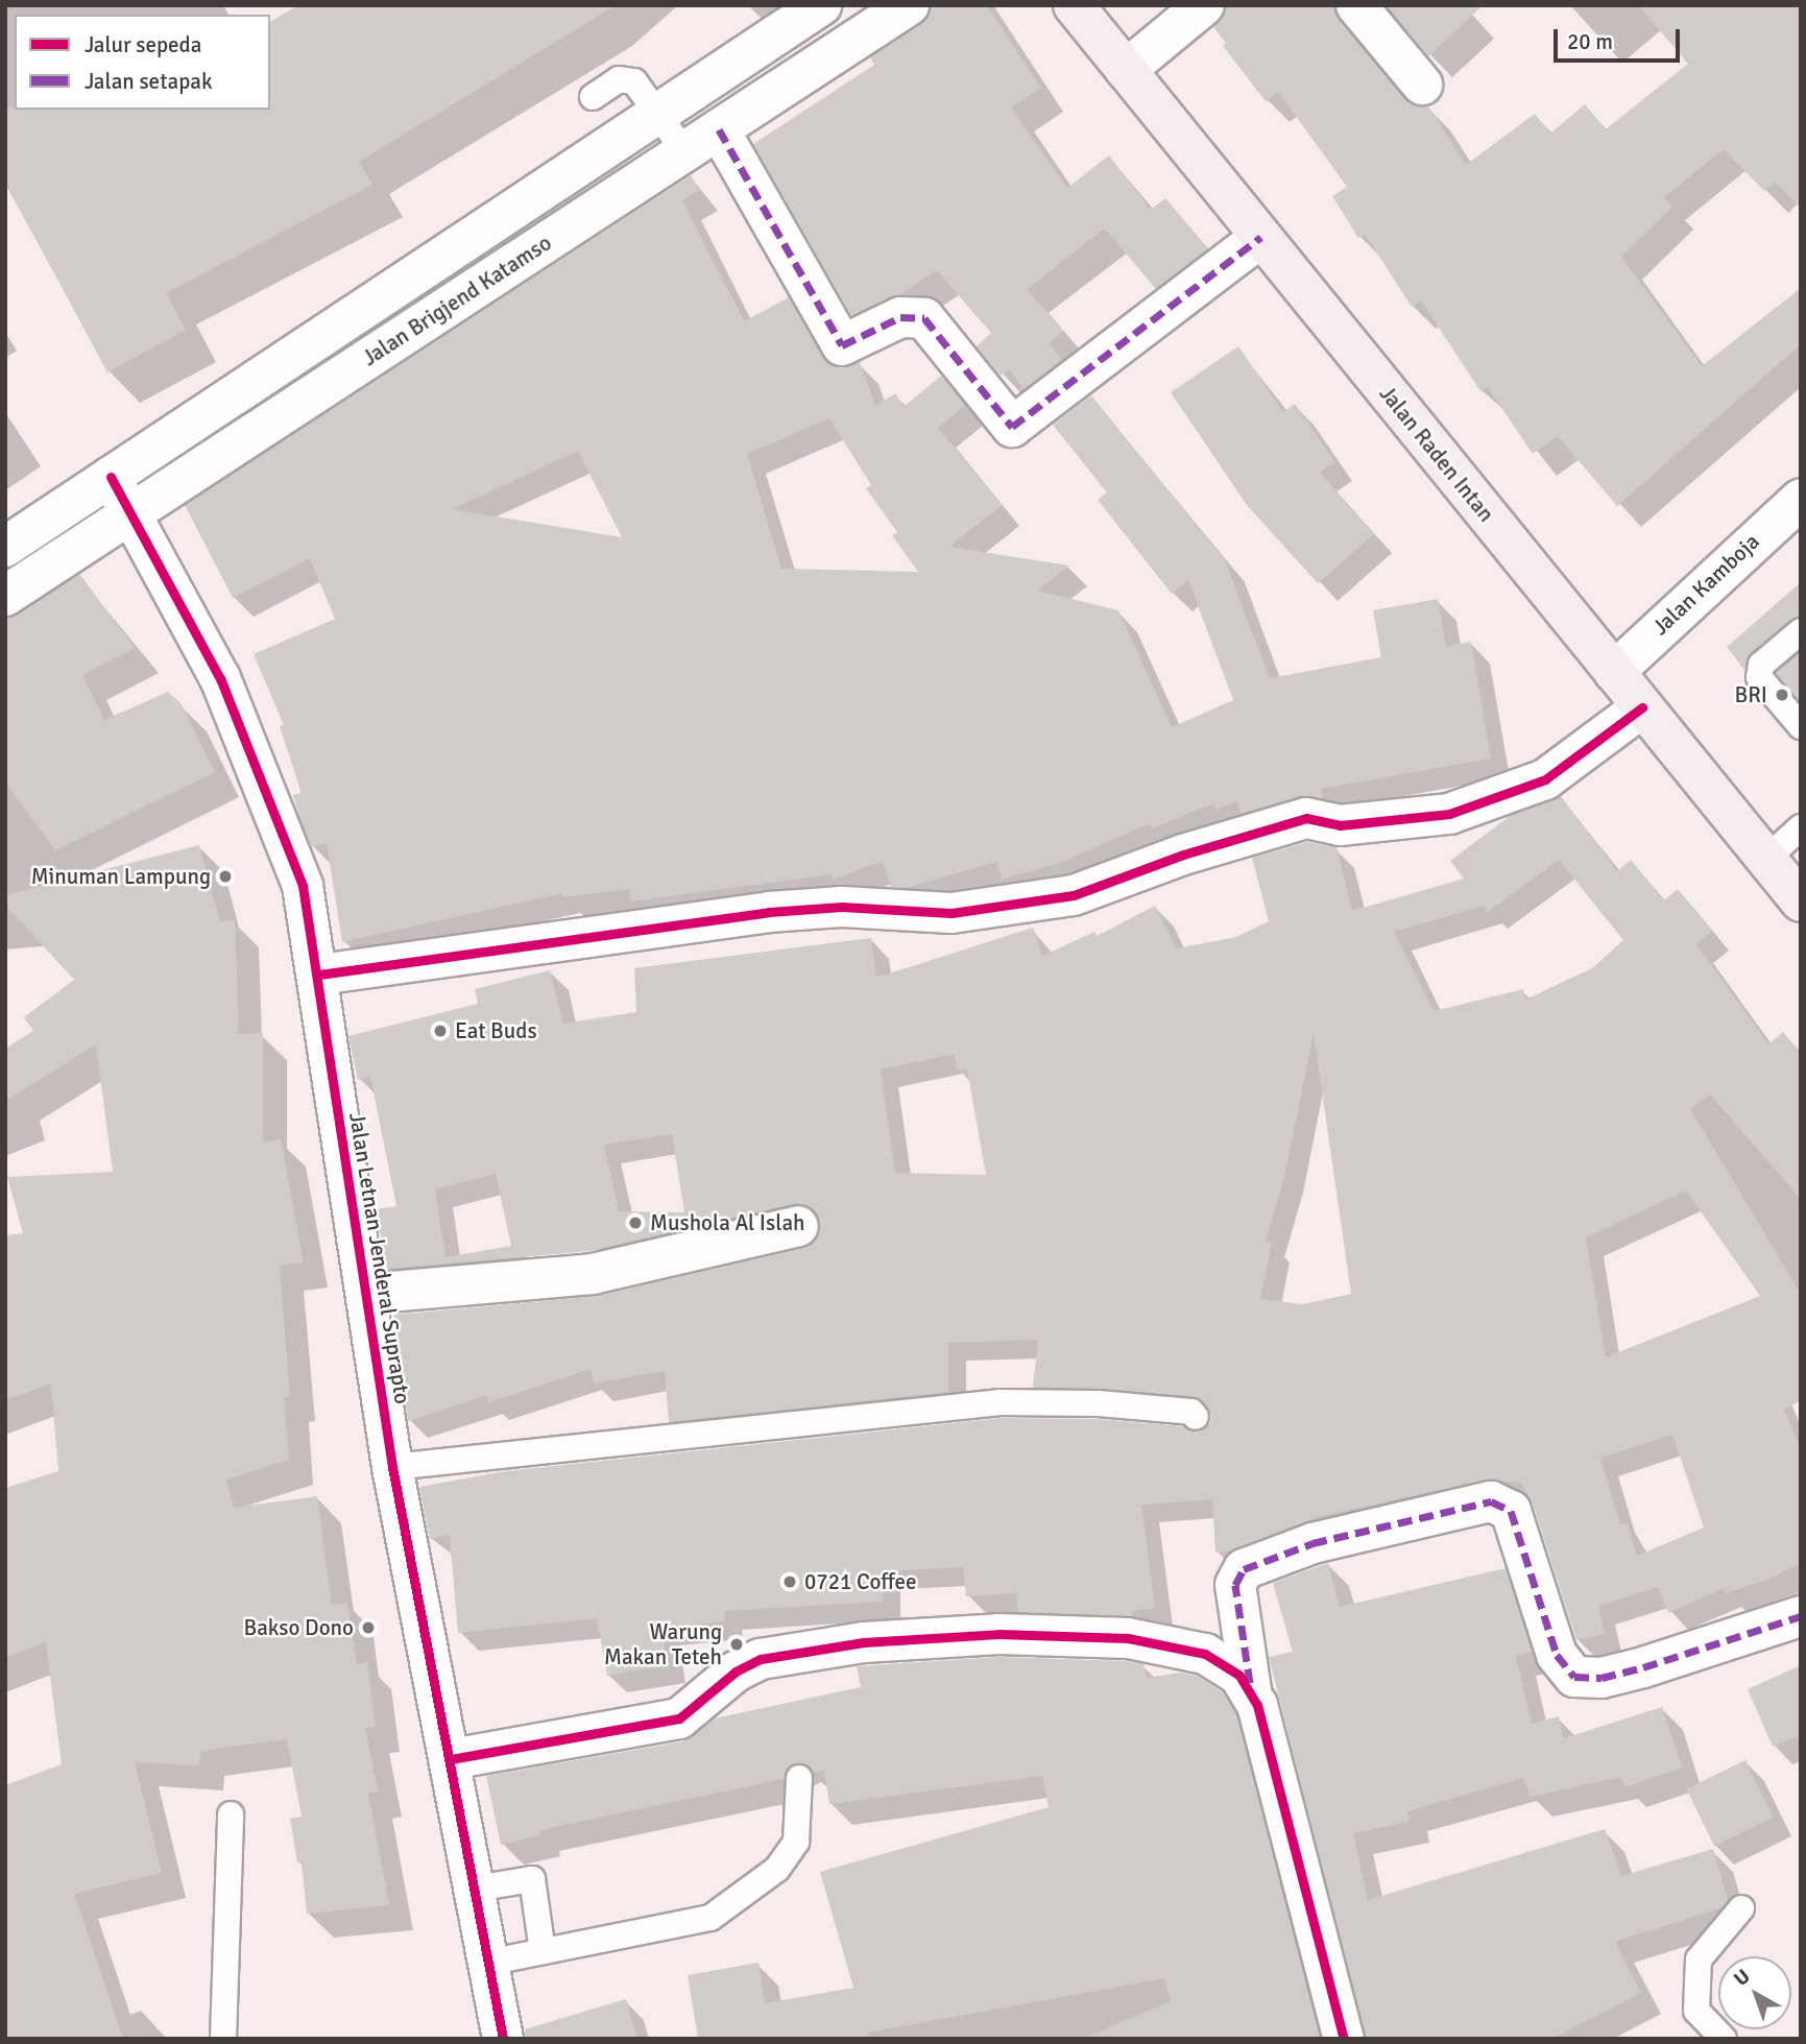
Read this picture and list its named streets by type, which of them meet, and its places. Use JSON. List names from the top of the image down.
{
  "streets": {
    "main road": ["Jalan Raden Intan"],
    "street": ["Jalan Brigjend Katamso", "Jalan Kamboja", "Jalan Letnan Jenderal Suprapto"]
  },
  "crossings": [
    ["Jalan Brigjend Katamso", "Jalan Letnan Jenderal Suprapto"],
    ["Jalan Raden Intan", "Jalan Kamboja"]
  ],
  "places": [
    "BRI",
    "Minuman Lampung",
    "Eat Buds",
    "Mushola Al Islah",
    "0721 Coffee",
    "Bakso Dono",
    "Warung Makan Teteh"
  ],
  "legend": ["Jalur sepeda", "Jalan setapak"],
  "scale_bar": "20 m",
  "north": "top left"
}
